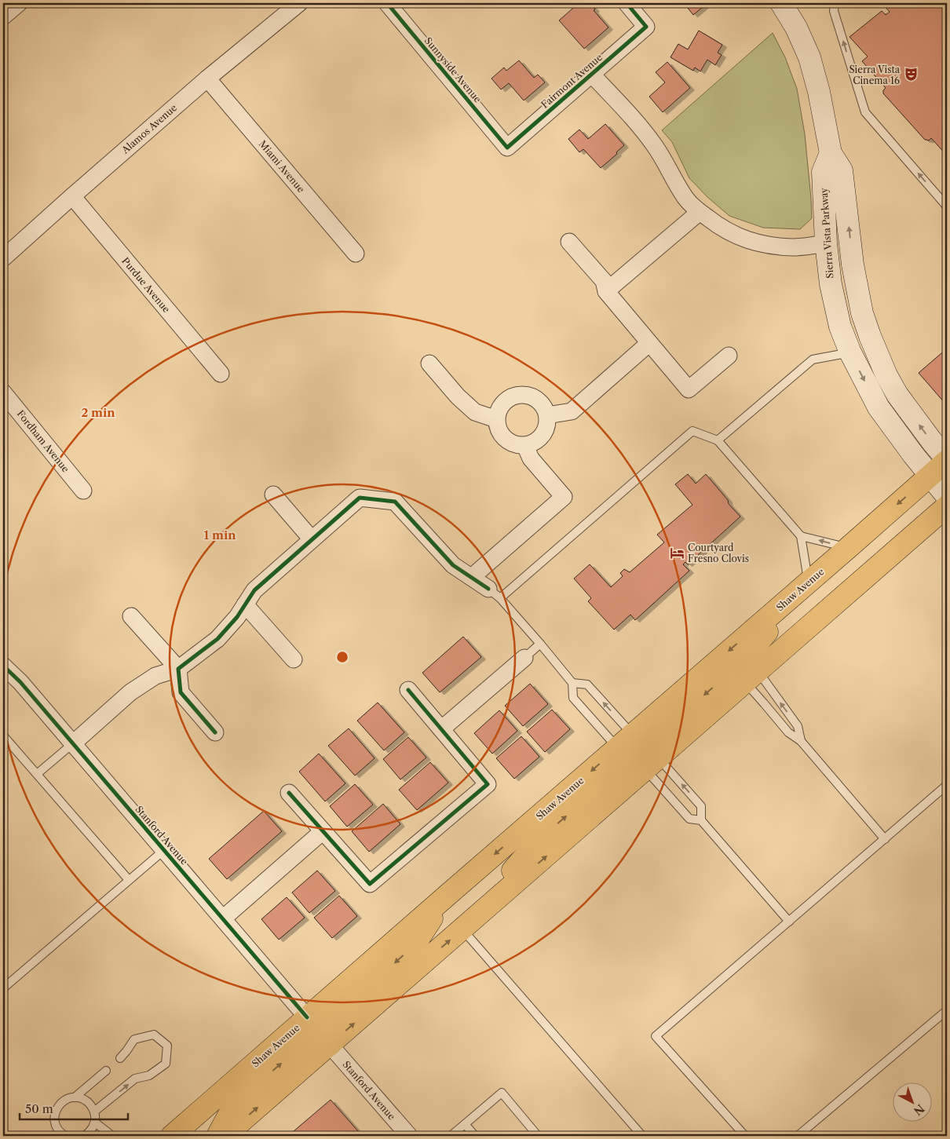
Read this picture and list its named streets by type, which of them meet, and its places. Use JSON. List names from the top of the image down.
{
  "streets": {
    "main road": ["Sierra Vista Parkway", "Shaw Avenue"],
    "street": [
      "Sunnyside Avenue",
      "Fairmont Avenue",
      "Alamos Avenue",
      "Miami Avenue",
      "Purdue Avenue",
      "Fordham Avenue",
      "Stanford Avenue"
    ]
  },
  "crossings": [
    ["Sunnyside Avenue", "Fairmont Avenue"],
    ["Alamos Avenue", "Miami Avenue"],
    ["Alamos Avenue", "Purdue Avenue"],
    ["Sierra Vista Parkway", "Shaw Avenue"],
    ["Shaw Avenue", "Stanford Avenue"]
  ],
  "places": {
    "theatre": ["Sierra Vista Cinema 16"],
    "hotel": ["Courtyard Fresno Clovis"]
  },
  "scale_bar": "50 m",
  "north": "bottom right",
  "rings": ["2 min", "1 min"]
}
